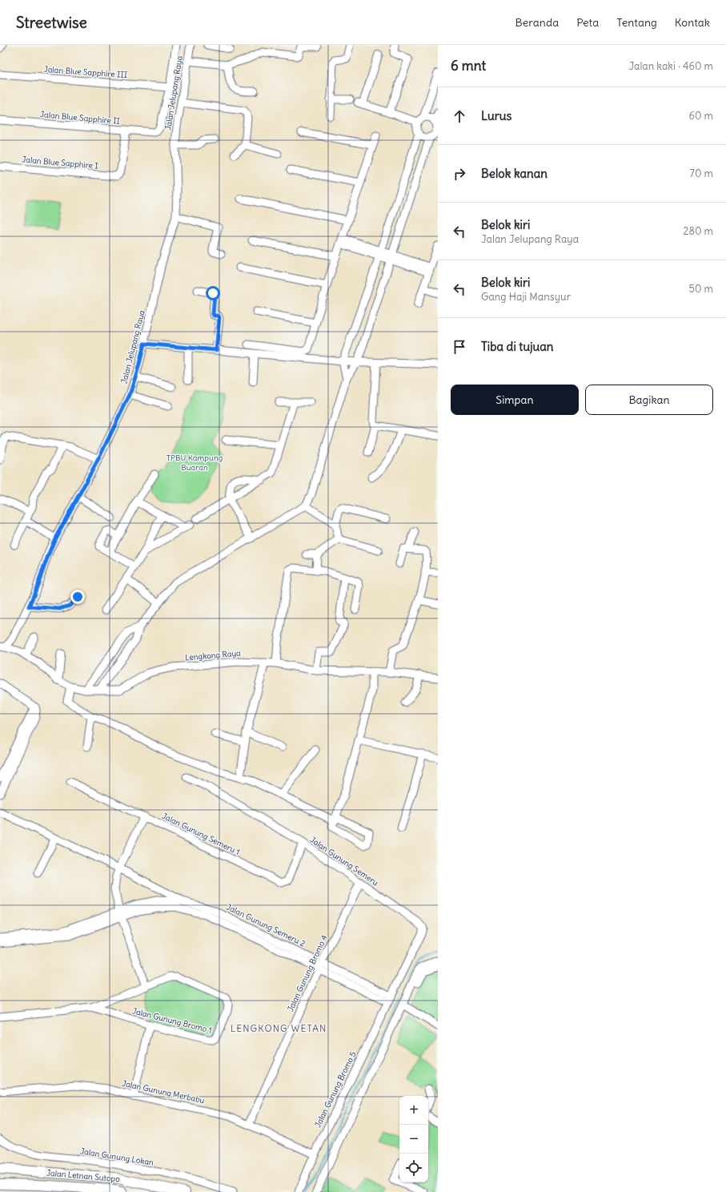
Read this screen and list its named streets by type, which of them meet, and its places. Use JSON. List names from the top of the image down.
{
  "streets": {
    "main road": ["Jalan Letnan Sutopo"],
    "street": [
      "Jalan Blue Sapphire III",
      "Jalan Jelupang Raya",
      "Jalan Blue Sapphire II",
      "Jalan Blue Sapphire I",
      "Lengkong Raya",
      "Jalan Gunung Semeru 1",
      "Jalan Gunung Semeru",
      "Jalan Gunung Semeru 2",
      "Jalan Gunung Bromo 4",
      "Jalan Gunung Bromo 1",
      "Jalan Gunung Bromo 5",
      "Jalan Gunung Merbabu",
      "Jalan Gunung Lokan"
    ]
  },
  "crossings": [
    ["Jalan Blue Sapphire III", "Jalan Blue Sapphire II"],
    ["Jalan Jelupang Raya", "Lengkong Raya"],
    ["Jalan Blue Sapphire II", "Jalan Blue Sapphire I"],
    ["Jalan Gunung Semeru 1", "Jalan Gunung Semeru"],
    ["Jalan Gunung Semeru", "Jalan Gunung Semeru 2"],
    ["Jalan Gunung Semeru", "Jalan Gunung Bromo 4"],
    ["Jalan Gunung Semeru", "Jalan Gunung Bromo 5"],
    ["Jalan Gunung Semeru 2", "Jalan Gunung Bromo 4"],
    ["Jalan Gunung Semeru 2", "Jalan Gunung Bromo 5"],
    ["Jalan Gunung Bromo 4", "Jalan Gunung Merbabu"],
    ["Jalan Gunung Bromo 5", "Jalan Gunung Merbabu"]
  ],
  "districts": ["LENGKONG WETAN"],
  "parks": ["TPBU Kampung Buaran"],
  "page": {
    "header": "Streetwise",
    "nav": [
      "Beranda",
      "Peta",
      "Tentang",
      "Kontak"
    ],
    "heading": ["6 mnt", "Jalan kaki · 460 m"],
    "list": [
      ["Lurus", "60 m"],
      ["Belok kanan", "70 m"],
      ["Belok kiri", "Jalan Jelupang Raya", "280 m"],
      ["Belok kiri", "Gang Haji Mansyur", "50 m"],
      "Tiba di tujuan"
    ],
    "buttons": ["Simpan", "Bagikan"],
    "map_buttons": ["+", "−"]
  }
}
